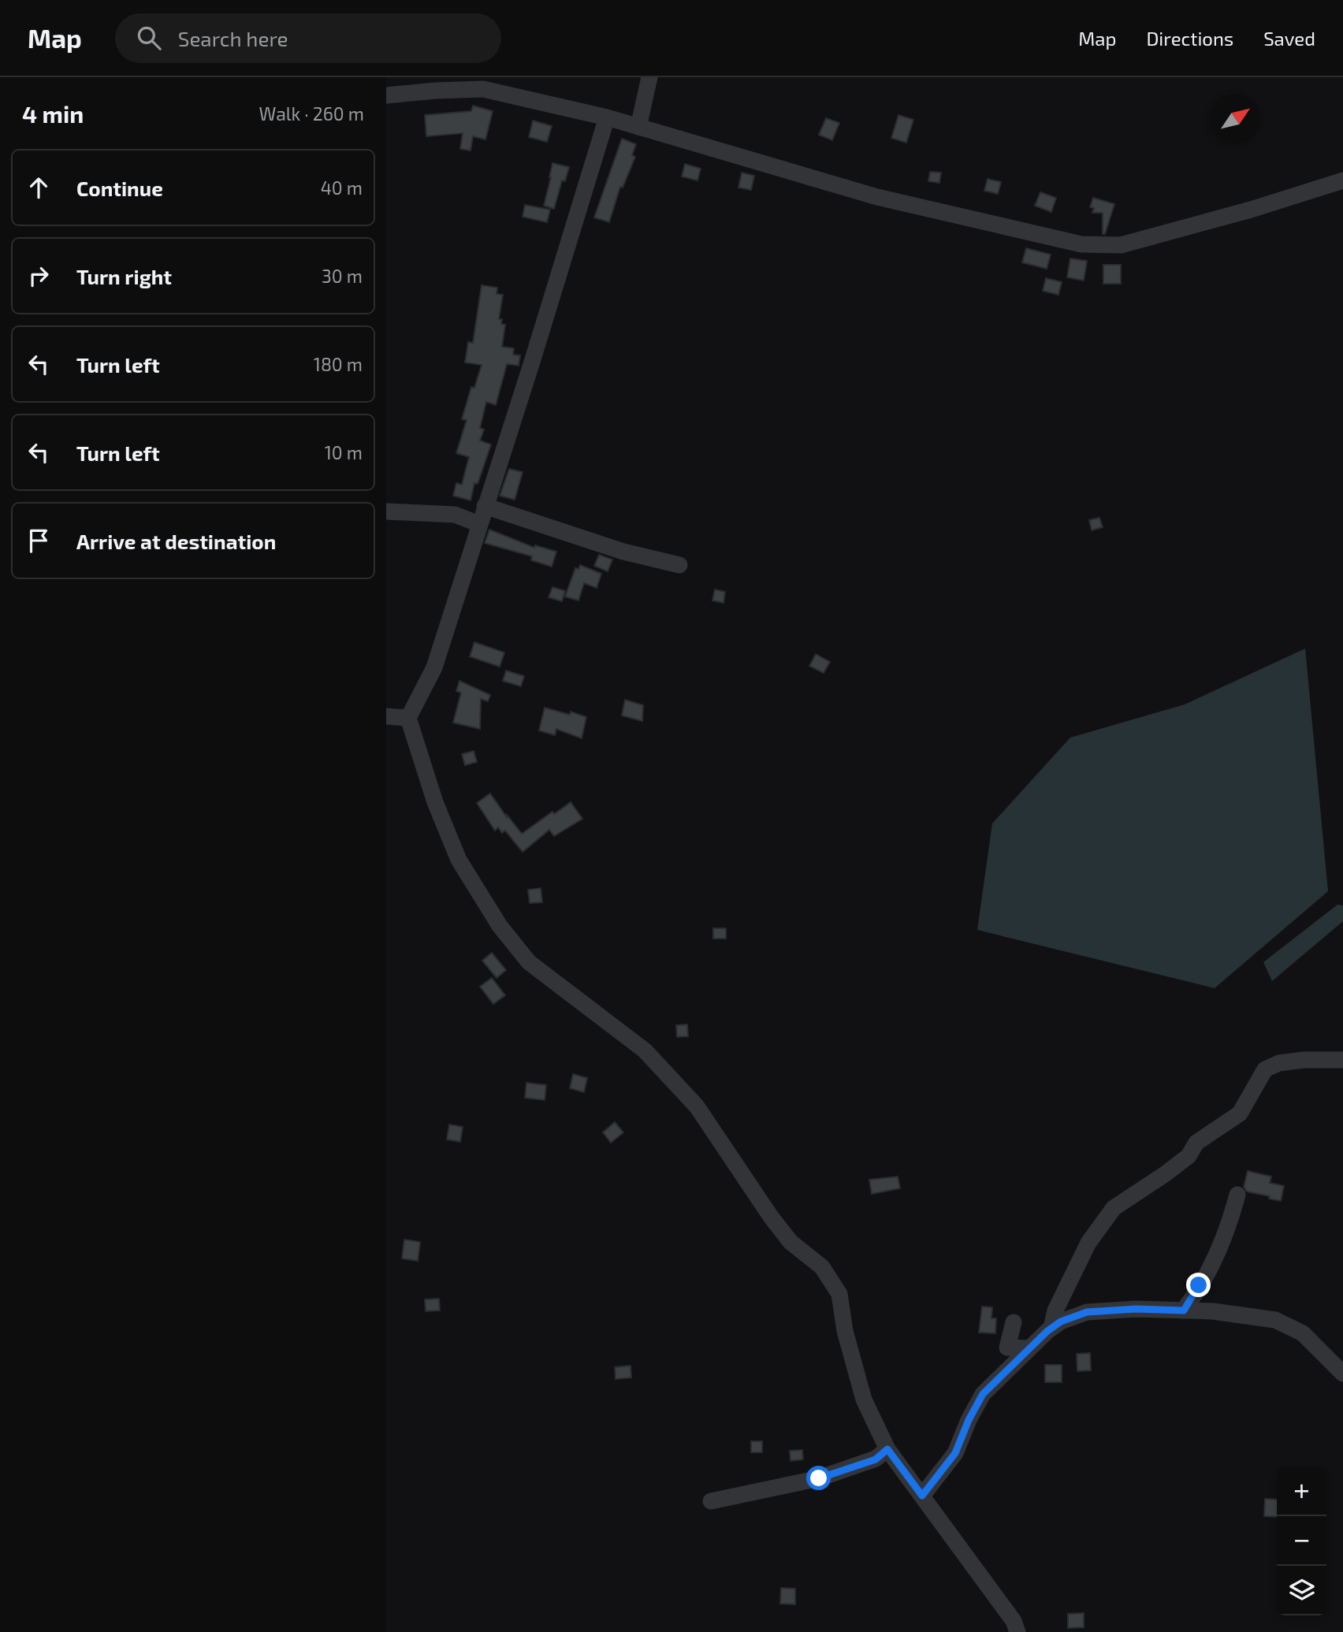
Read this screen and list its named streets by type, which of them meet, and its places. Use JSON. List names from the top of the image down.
{
  "north": "top right",
  "page": {
    "header": "Map",
    "search": "Search here",
    "nav": ["Map", "Directions", "Saved"],
    "heading": ["4 min", "Walk · 260 m"],
    "list": [
      ["Continue", "40 m"],
      ["Turn right", "30 m"],
      ["Turn left", "180 m"],
      ["Turn left", "10 m"],
      "Arrive at destination"
    ],
    "map_buttons": ["+", "−"]
  }
}
